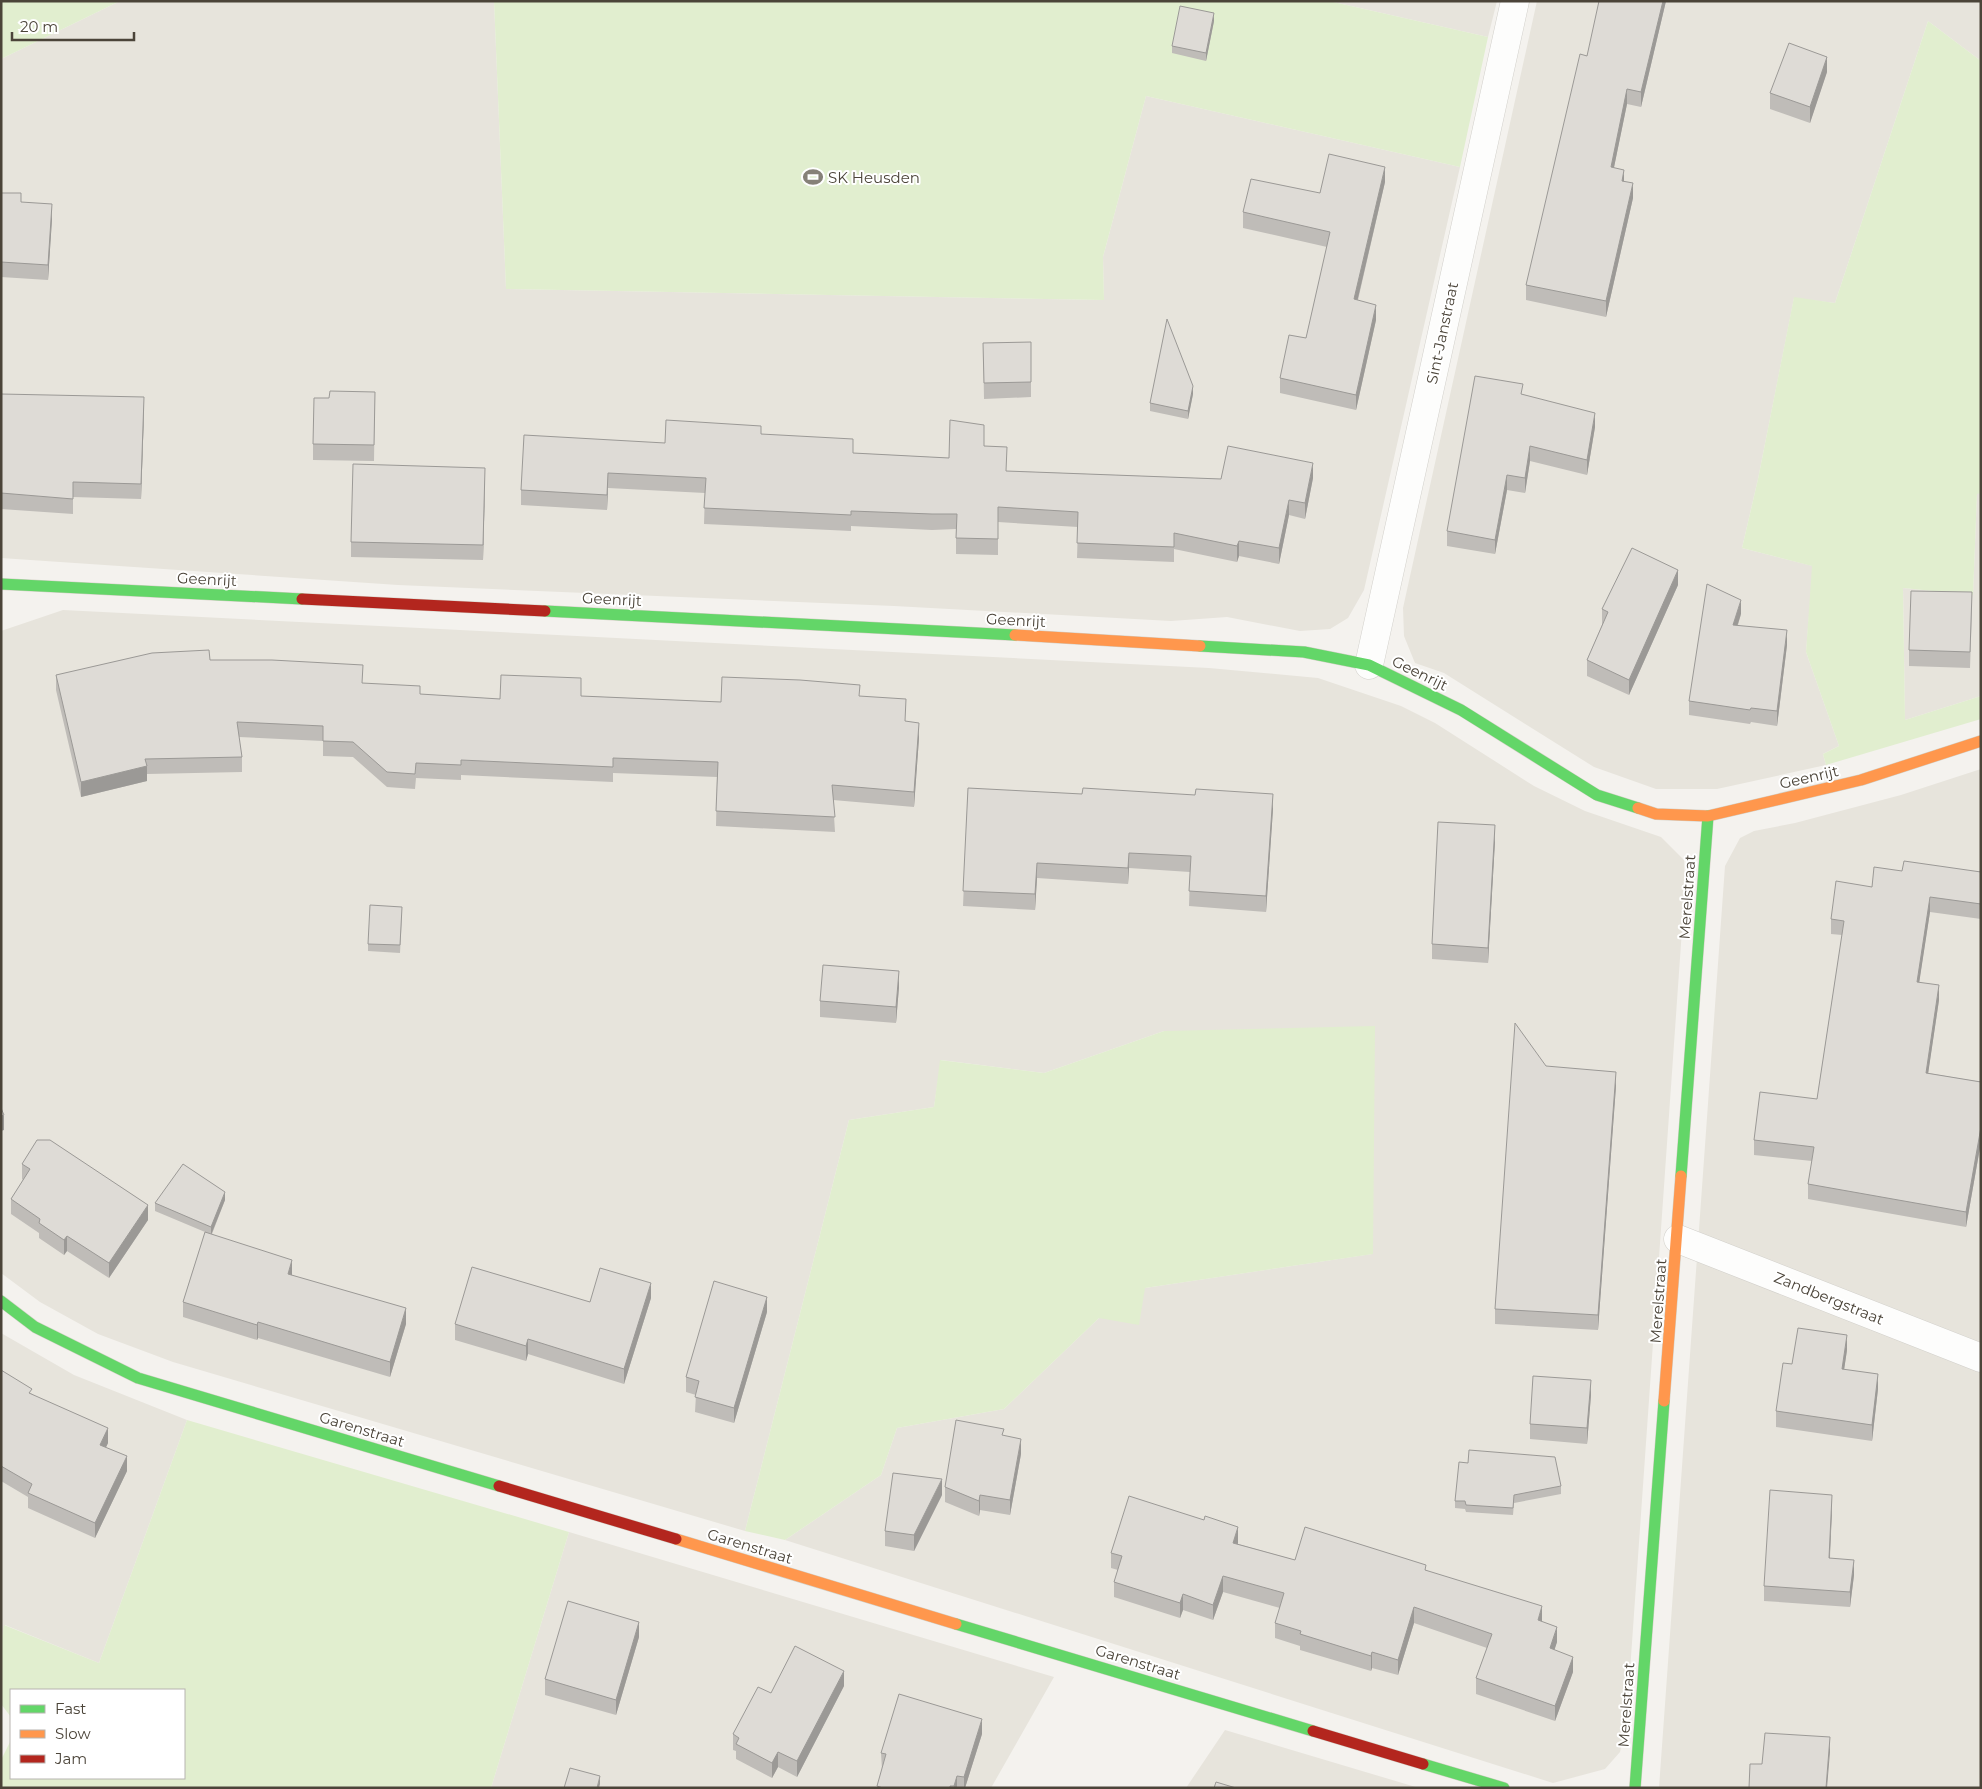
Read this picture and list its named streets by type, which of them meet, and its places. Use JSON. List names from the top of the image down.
{
  "streets": {
    "street": [
      "Sint-Janstraat",
      "Geenrijt",
      "Merelstraat",
      "Zandbergstraat",
      "Garenstraat"
    ]
  },
  "crossings": [
    ["Sint-Janstraat", "Geenrijt"],
    ["Geenrijt", "Merelstraat"],
    ["Merelstraat", "Zandbergstraat"]
  ],
  "places": {
    "sports": ["SK Heusden"]
  },
  "legend": ["Fast", "Slow", "Jam"],
  "scale_bar": "20 m"
}
